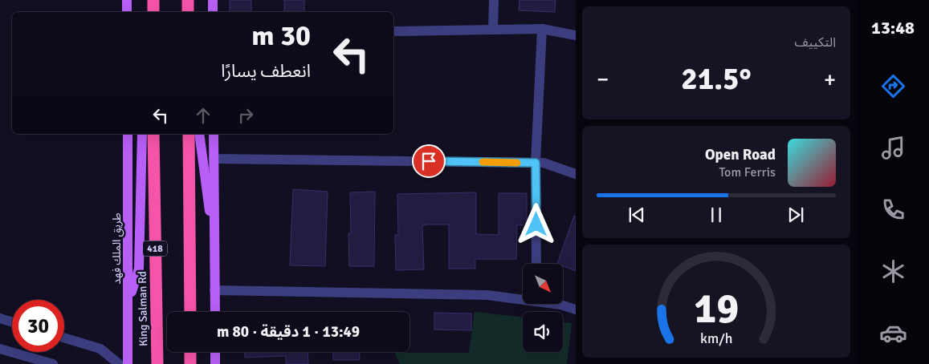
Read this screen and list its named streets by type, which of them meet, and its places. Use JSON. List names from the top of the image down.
{
  "streets": {
    "highway": ["418", "King Salman Rd"],
    "main road": ["طريق الملك فهد"]
  },
  "north": "bottom right",
  "page": {
    "tabs": "13:48",
    "tile": "التكييف",
    "turn": ["30 m", "انعطف يسارًا"],
    "heat": ["−", "21.5°", "+"],
    "song": ["Open Road", "Tom Ferris"],
    "limit": "30",
    "trip": "13:49 · 1 دقيقة · 80 m",
    "gauge": ["19", "km/h"]
  }
}
